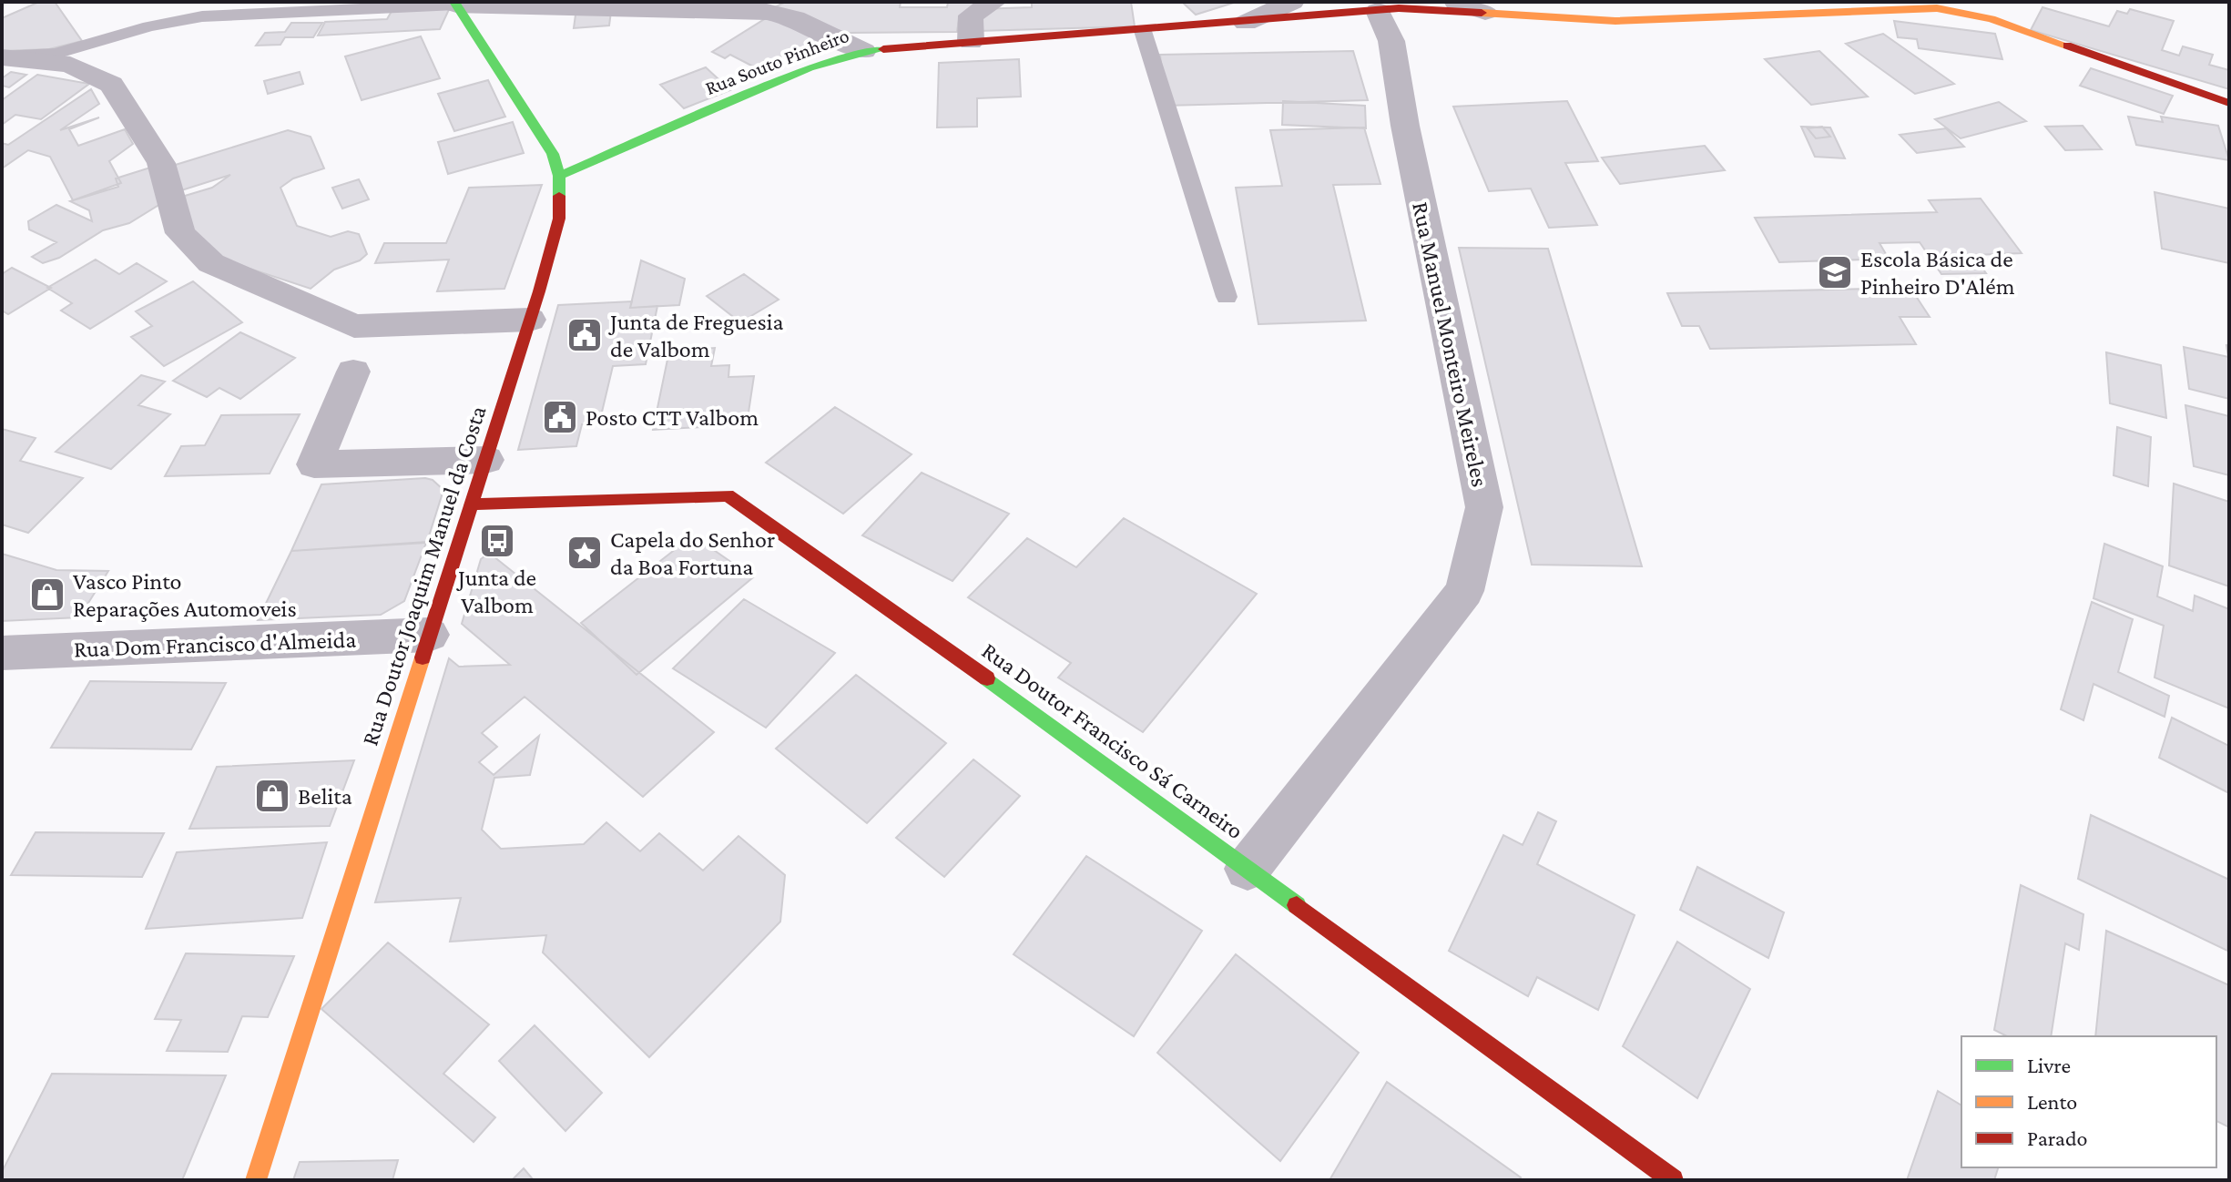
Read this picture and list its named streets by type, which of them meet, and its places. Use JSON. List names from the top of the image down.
{
  "streets": {
    "street": [
      "Rua Souto Pinheiro",
      "Rua Manuel Monteiro Meireles",
      "Rua Doutor Joaquim Manuel da Costa",
      "Rua Dom Francisco d'Almeida",
      "Rua Doutor Francisco Sá Carneiro"
    ]
  },
  "crossings": [
    ["Rua Souto Pinheiro", "Rua Manuel Monteiro Meireles"],
    ["Rua Souto Pinheiro", "Rua Doutor Joaquim Manuel da Costa"],
    ["Rua Manuel Monteiro Meireles", "Rua Doutor Francisco Sá Carneiro"],
    ["Rua Doutor Joaquim Manuel da Costa", "Rua Dom Francisco d'Almeida"],
    ["Rua Doutor Joaquim Manuel da Costa", "Rua Doutor Francisco Sá Carneiro"]
  ],
  "places": {
    "school or university": ["Escola Básica de Pinheiro D'Além"],
    "public building": ["Junta de Freguesia de Valbom", "Posto CTT Valbom"],
    "bus stop": ["Junta de Valbom"],
    "place": ["Capela do Senhor da Boa Fortuna"],
    "shop": ["Vasco Pinto Reparações Automoveis", "Belita"]
  },
  "legend": ["Livre", "Lento", "Parado"]
}
